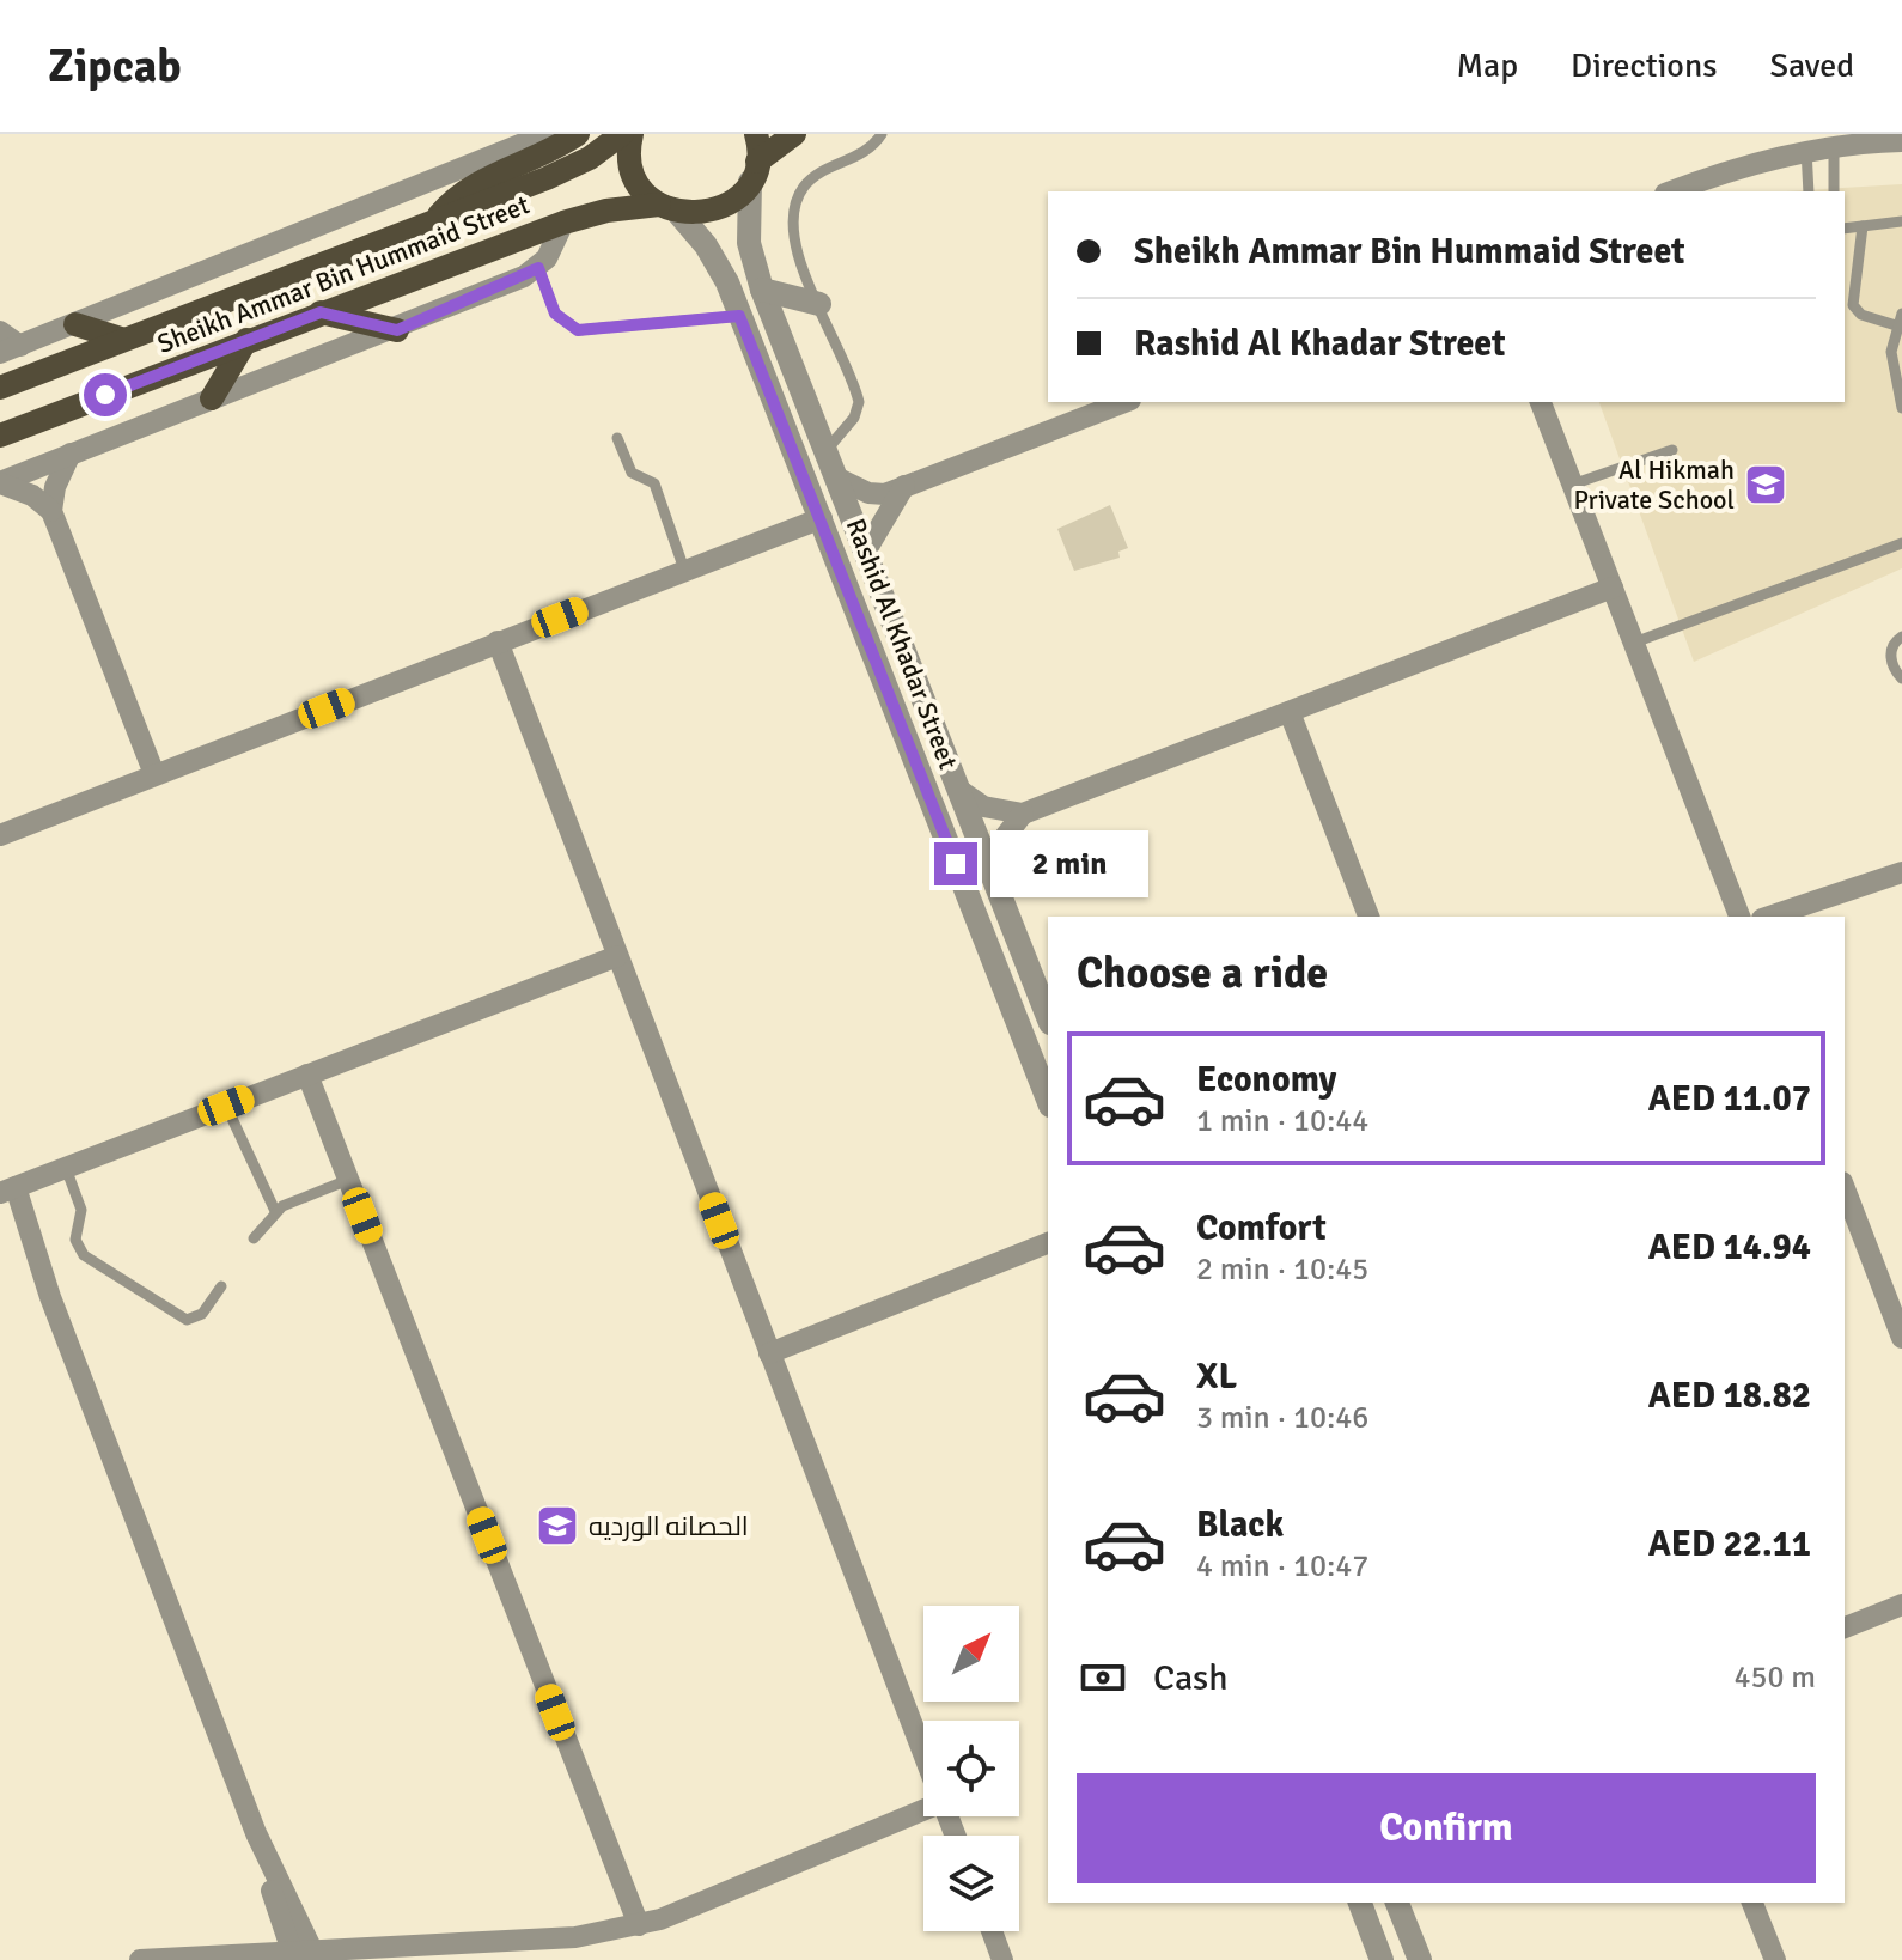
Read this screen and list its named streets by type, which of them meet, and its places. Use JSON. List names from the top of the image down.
{
  "streets": {
    "main road": ["Sheikh Ammar Bin Hummaid Street"],
    "street": ["Rashid Al Khadar Street"]
  },
  "crossings": [
    ["Sheikh Ammar Bin Hummaid Street", "Rashid Al Khadar Street"]
  ],
  "places": {
    "school or university": ["Al Hikmah Private School", "الحصانه الورديه"]
  },
  "north": "top right",
  "page": {
    "header": "Zipcab",
    "nav": ["Map", "Directions", "Saved"],
    "banner": ["Sheikh Ammar Bin Hummaid Street", "Rashid Al Khadar Street"],
    "bubble": "2 min",
    "heading": "Choose a ride",
    "list": [
      {
        "name": "Economy",
        "note": "1 min · 10:44",
        "value": "AED 11.07"
      },
      {
        "name": "Comfort",
        "note": "2 min · 10:45",
        "value": "AED 14.94"
      },
      {
        "name": "XL",
        "note": "3 min · 10:46",
        "value": "AED 18.82"
      },
      {
        "name": "Black",
        "note": "4 min · 10:47",
        "value": "AED 22.11"
      }
    ],
    "pay": ["Cash", "450 m"],
    "buttons": "Confirm"
  }
}
